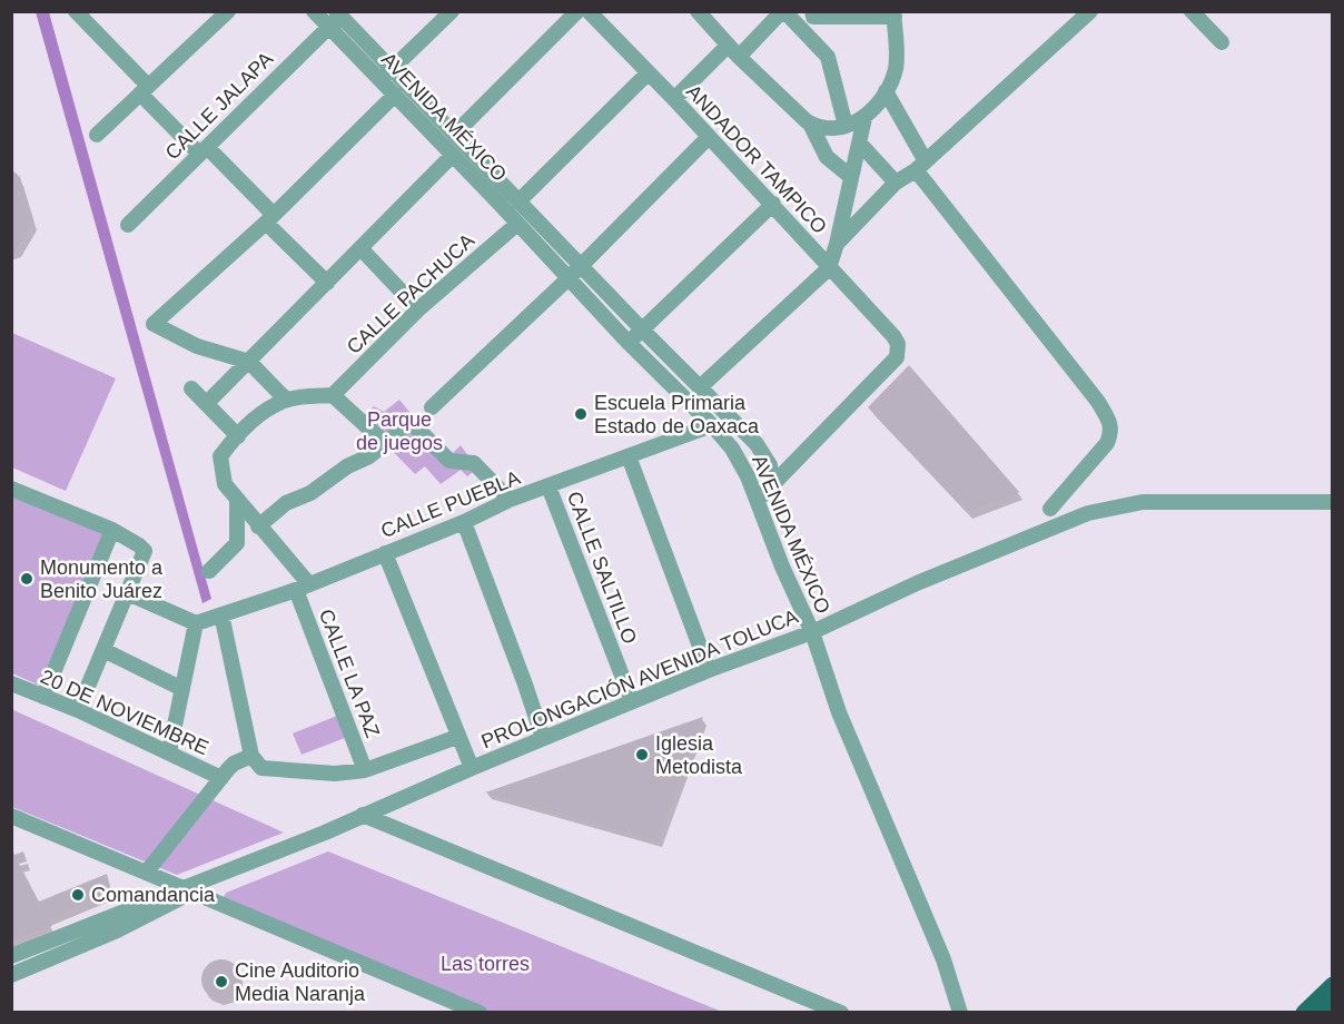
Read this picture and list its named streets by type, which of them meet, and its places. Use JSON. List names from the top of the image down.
{
  "streets": {
    "street": [
      "CALLE JALAPA",
      "AVENIDA MÉXICO",
      "ANDADOR TAMPICO",
      "CALLE PACHUCA",
      "CALLE PUEBLA",
      "CALLE SALTILLO",
      "CALLE LA PAZ",
      "PROLONGACIÓN AVENIDA TOLUCA",
      "20 DE NOVIEMBRE"
    ]
  },
  "crossings": [
    ["CALLE JALAPA", "AVENIDA MÉXICO"],
    ["AVENIDA MÉXICO", "ANDADOR TAMPICO"],
    ["AVENIDA MÉXICO", "CALLE PACHUCA"],
    ["AVENIDA MÉXICO", "CALLE PUEBLA"],
    ["AVENIDA MÉXICO", "PROLONGACIÓN AVENIDA TOLUCA"],
    ["CALLE PUEBLA", "CALLE SALTILLO"],
    ["CALLE PUEBLA", "CALLE LA PAZ"],
    ["CALLE SALTILLO", "PROLONGACIÓN AVENIDA TOLUCA"]
  ],
  "parks": ["Parque de juegos", "Las torres"],
  "places": [
    "Escuela Primaria Estado de Oaxaca",
    "Monumento a Benito Juárez",
    "Iglesia Metodista",
    "Comandancia",
    "Cine Auditorio Media Naranja"
  ]
}
